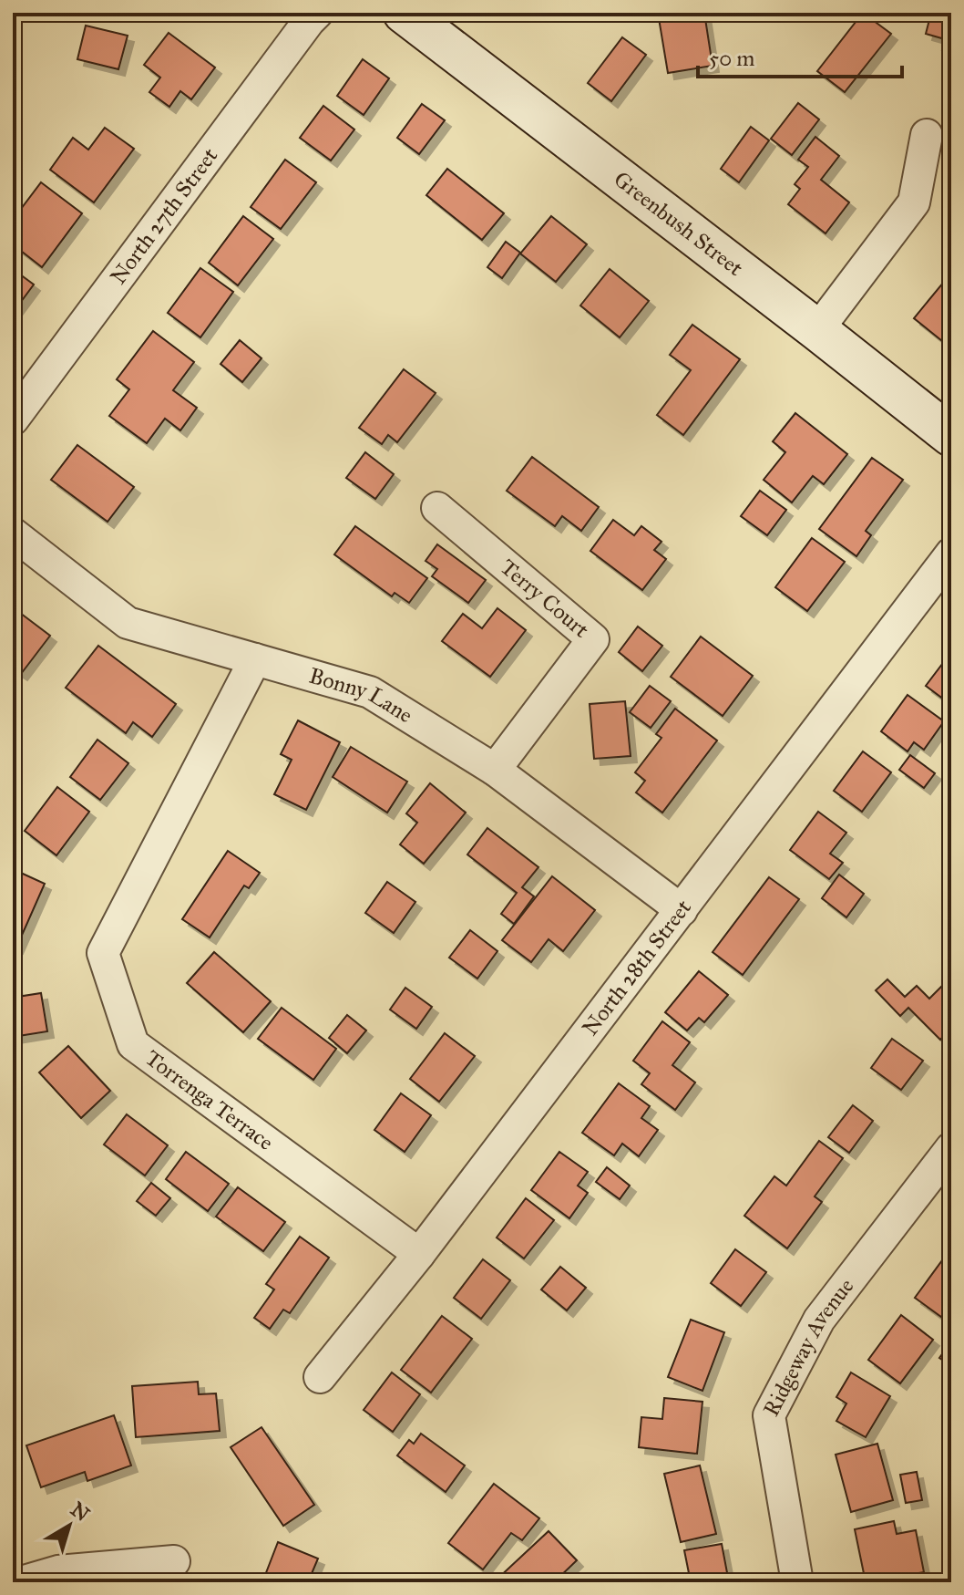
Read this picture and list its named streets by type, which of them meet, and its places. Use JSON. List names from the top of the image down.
{
  "streets": {
    "main road": ["Greenbush Street"],
    "street": [
      "North 27th Street",
      "Terry Court",
      "Bonny Lane",
      "North 28th Street",
      "Torrenga Terrace",
      "Ridgeway Avenue"
    ]
  },
  "crossings": [
    ["Terry Court", "Bonny Lane"],
    ["Bonny Lane", "North 28th Street"],
    ["Bonny Lane", "Torrenga Terrace"],
    ["North 28th Street", "Torrenga Terrace"]
  ],
  "scale_bar": "50 m",
  "north": "top right"
}
